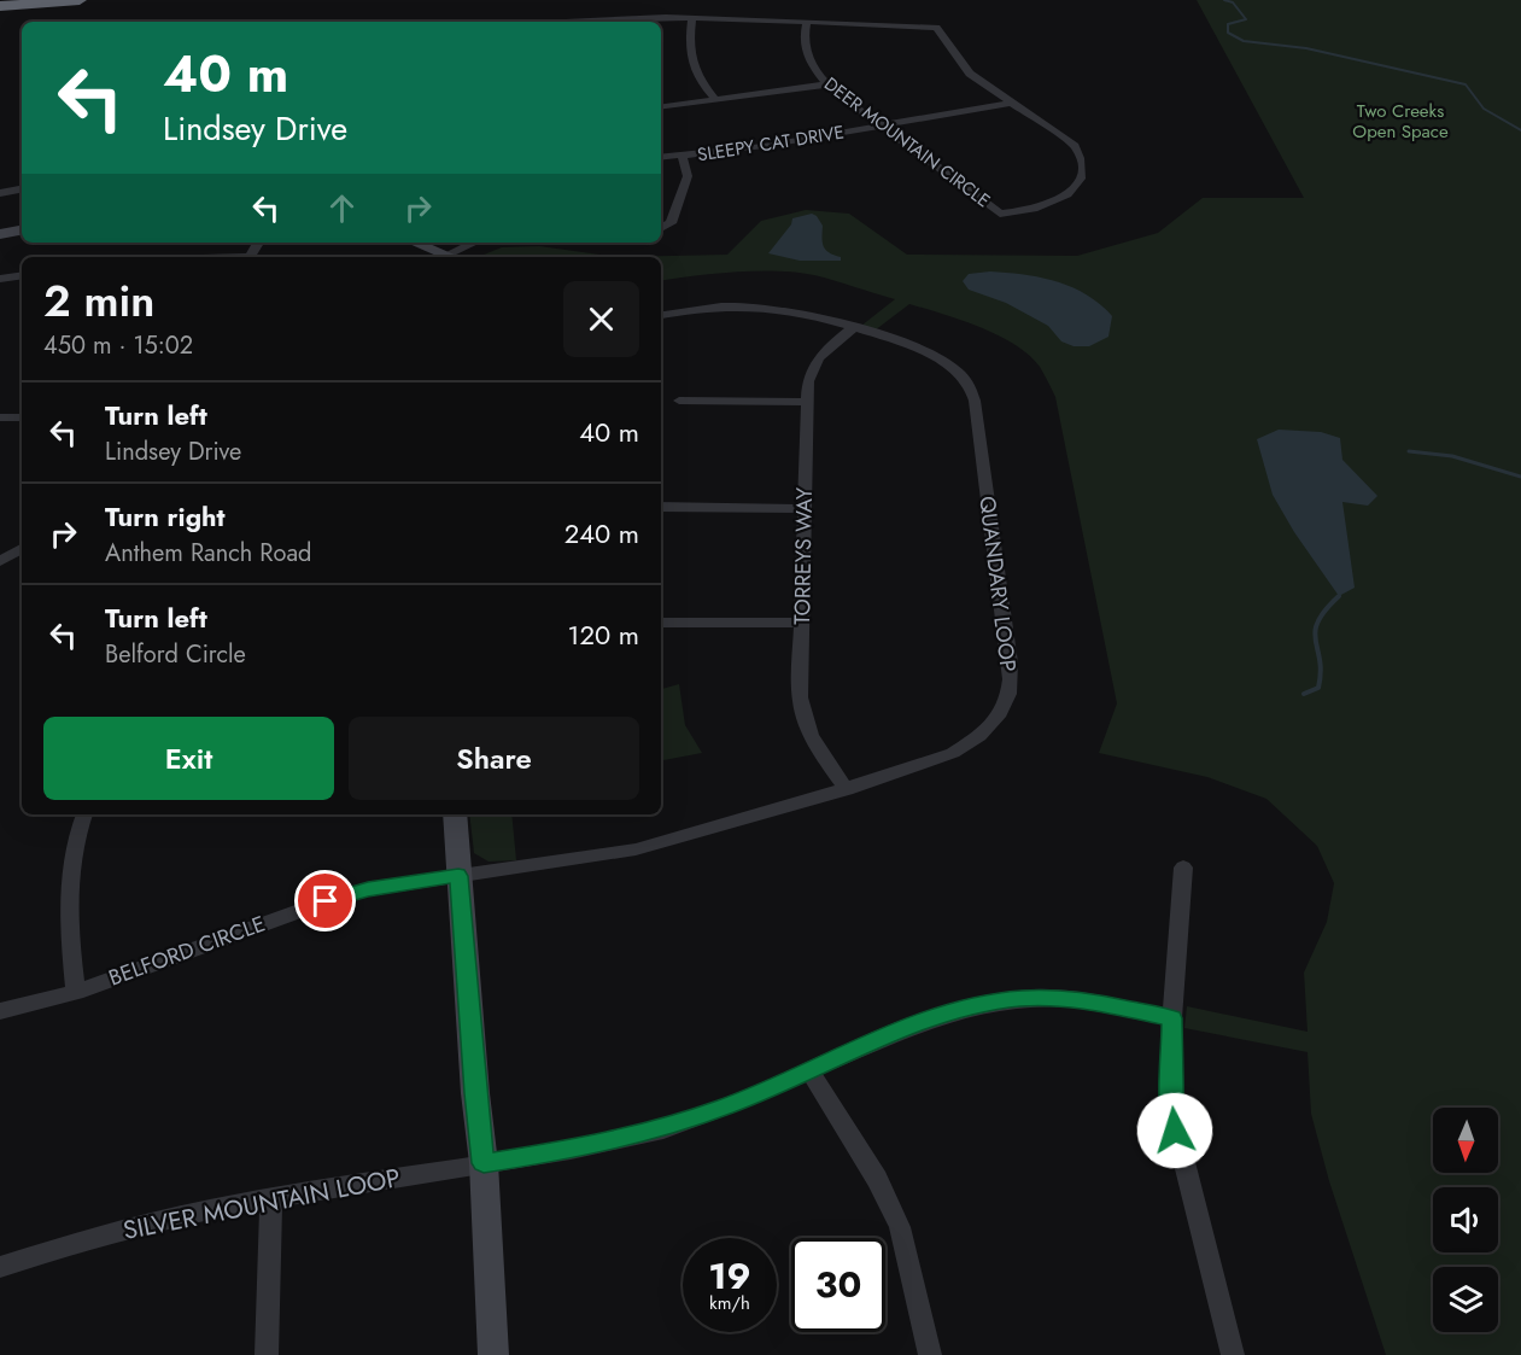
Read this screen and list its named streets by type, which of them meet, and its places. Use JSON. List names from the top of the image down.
{
  "streets": {
    "street": [
      "DEER MOUNTAIN CIRCLE",
      "SLEEPY CAT DRIVE",
      "TORREYS WAY",
      "QUANDARY LOOP",
      "BELFORD CIRCLE",
      "SILVER MOUNTAIN LOOP"
    ]
  },
  "crossings": [
    ["DEER MOUNTAIN CIRCLE", "SLEEPY CAT DRIVE"],
    ["TORREYS WAY", "QUANDARY LOOP"],
    ["QUANDARY LOOP", "BELFORD CIRCLE"]
  ],
  "parks": ["Two Creeks Open Space"],
  "north": "bottom",
  "page": {
    "turn": ["40 m", "Lindsey Drive"],
    "heading": ["2 min", "450 m · 15:02"],
    "list": [
      {
        "name": "Turn left",
        "note": "Lindsey Drive",
        "value": "40 m"
      },
      {
        "name": "Turn right",
        "note": "Anthem Ranch Road",
        "value": "240 m"
      },
      {
        "name": "Turn left",
        "note": "Belford Circle",
        "value": "120 m"
      }
    ],
    "buttons": ["Exit", "Share"],
    "speed": "19 km/h",
    "limit": "30"
  }
}
